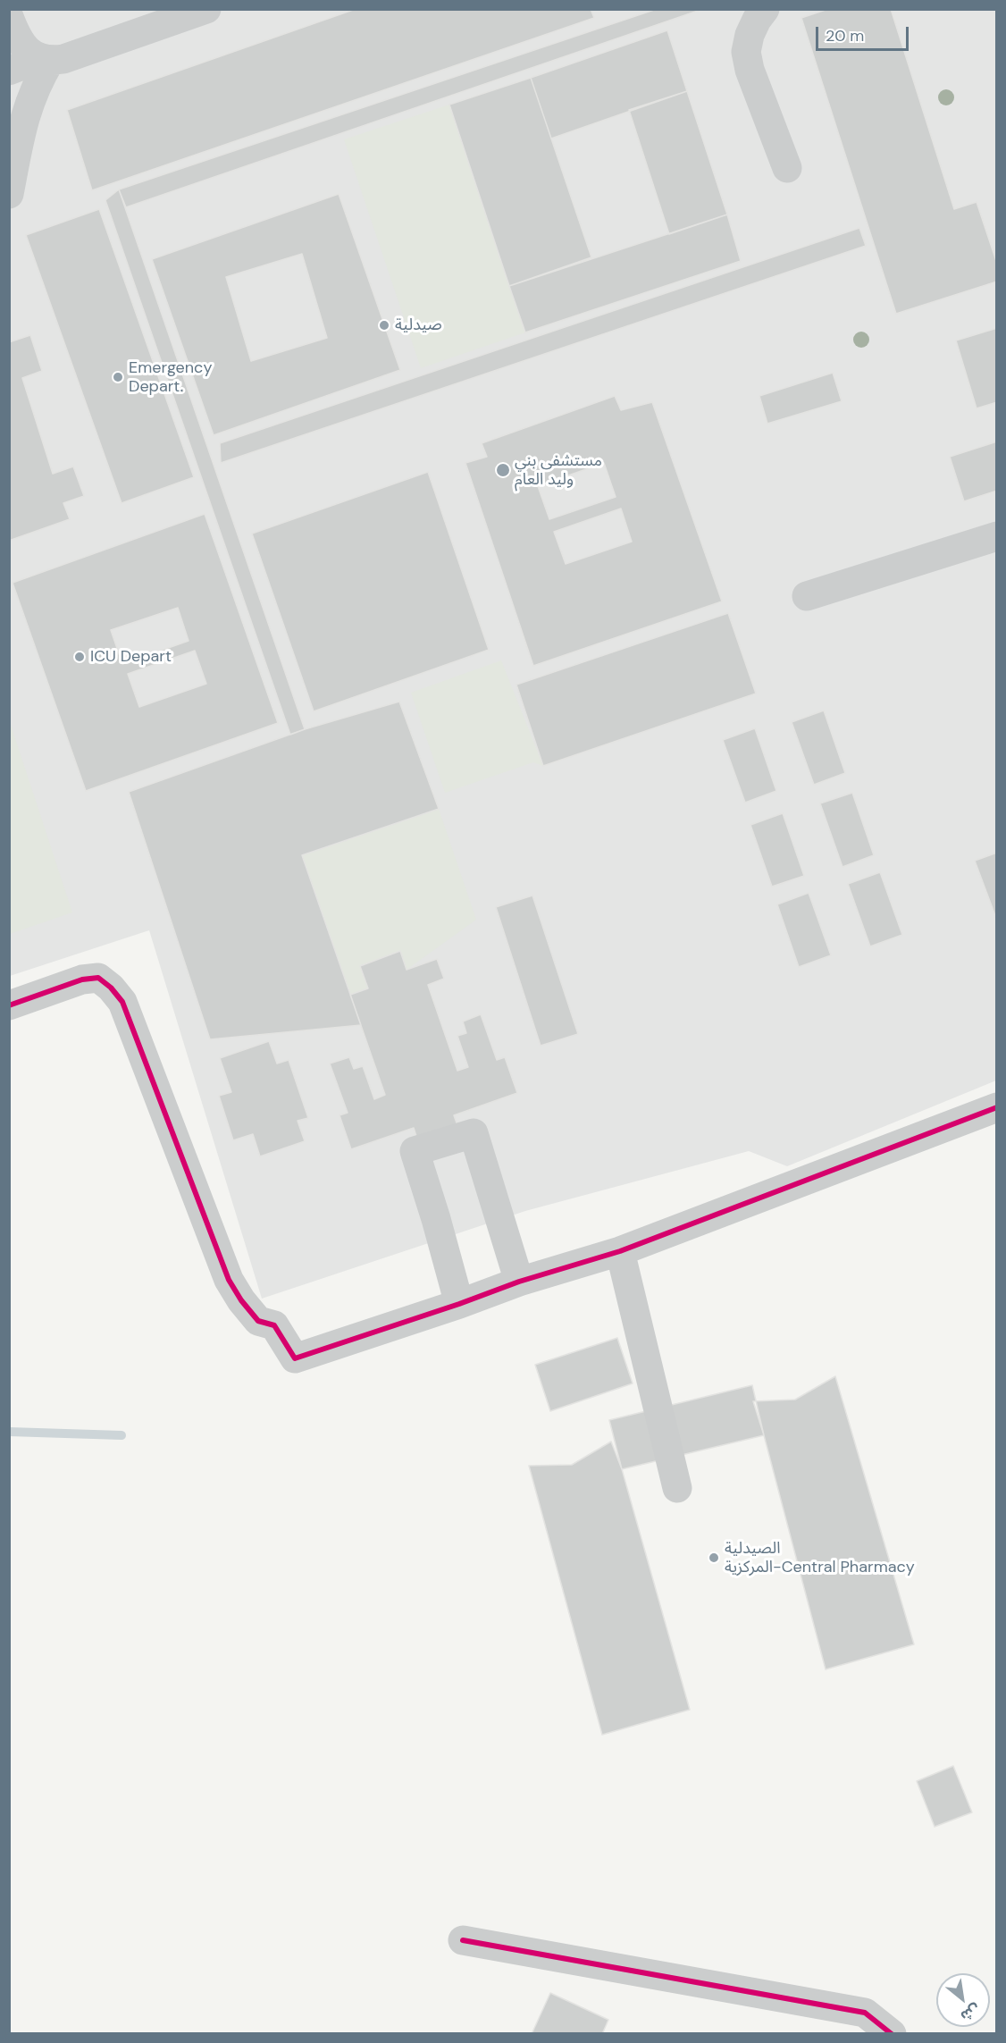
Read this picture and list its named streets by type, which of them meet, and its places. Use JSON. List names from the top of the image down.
{
  "places": [
    "صيدلية",
    "Emergency Depart.",
    "مستشفى بني وليد العام",
    "ICU Depart",
    "الصيدلية المركزية-Central Pharmacy"
  ],
  "scale_bar": "20 m",
  "north": "bottom right"
}
